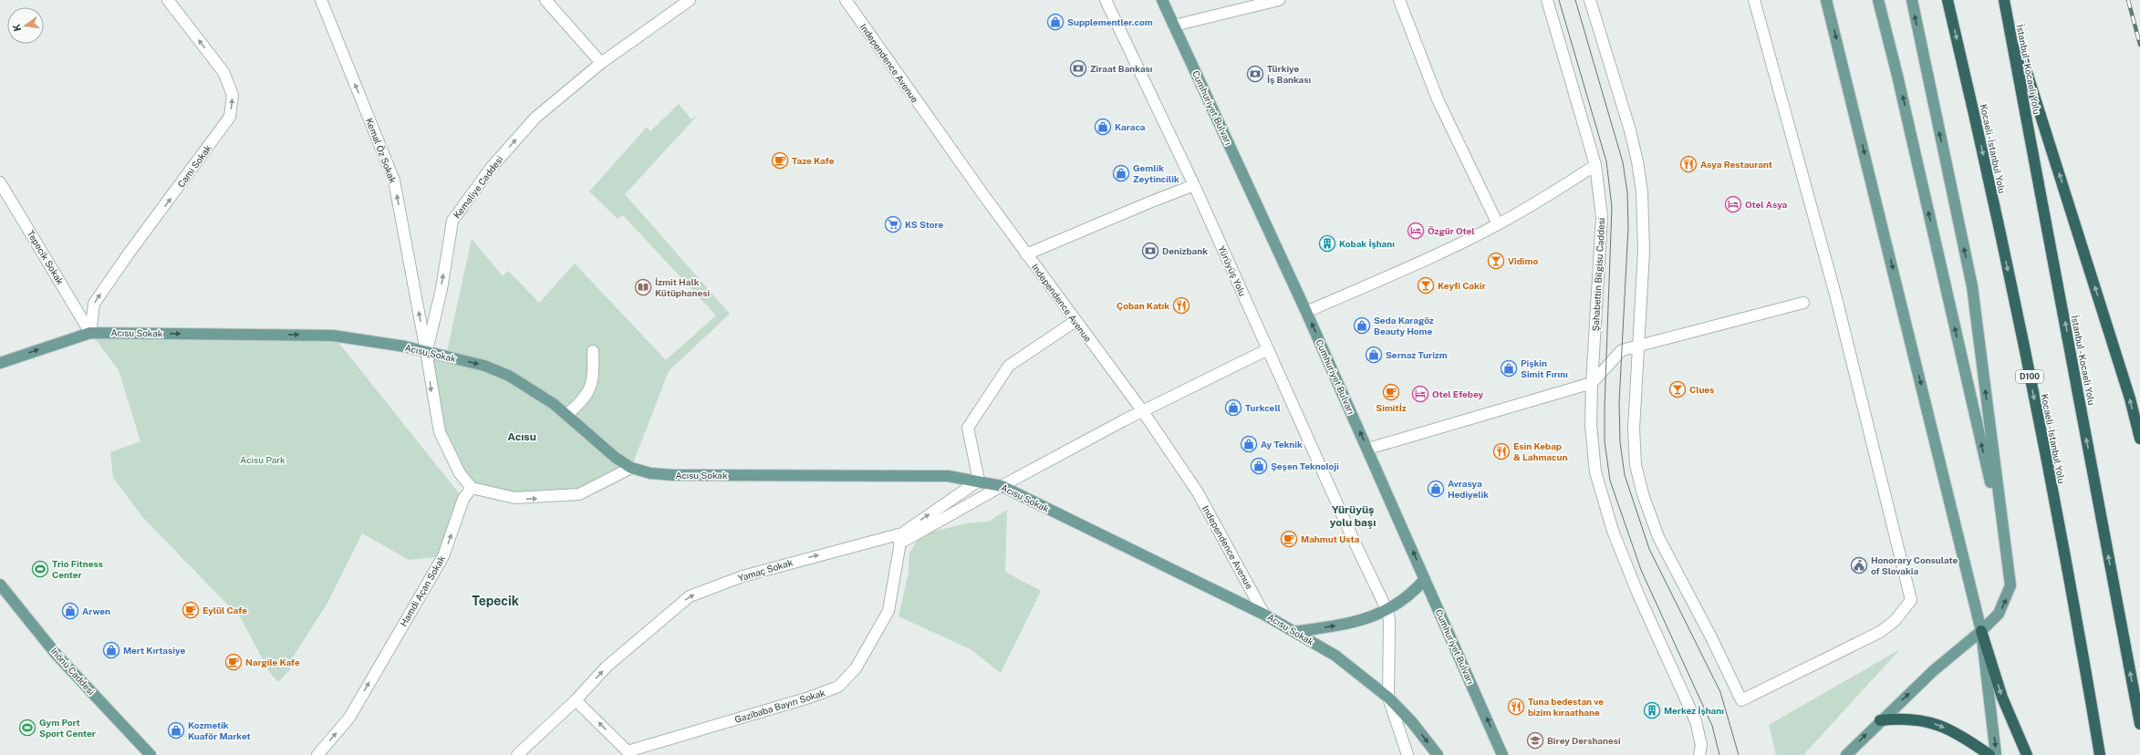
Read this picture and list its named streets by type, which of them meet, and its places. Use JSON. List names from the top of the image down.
{
  "streets": {
    "highway": ["İstanbul - Kocaeli Yolu", "Kocaeli - İstanbul Yolu", "D100"],
    "main road": ["Cumhuriyet Bulvarı", "Acısu Sokak", "İnönü Caddesi"],
    "street": [
      "Independence Avenue",
      "Kemal Öz Sokak",
      "Cami Sokak",
      "Kemaliye Caddesi",
      "Tepecik Sokak",
      "Yürüyüş Yolu",
      "Şahabettin Bilgisu Caddesi",
      "Yamaç Sokak",
      "Hamdi Açan Sokak",
      "Gazibaba Bayırı Sokak"
    ]
  },
  "crossings": [
    ["Independence Avenue", "Acısu Sokak"],
    ["Kemal Öz Sokak", "Kemaliye Caddesi"],
    ["Kemal Öz Sokak", "Acısu Sokak"],
    ["Kemal Öz Sokak", "Hamdi Açan Sokak"],
    ["Cami Sokak", "Tepecik Sokak"],
    ["Cami Sokak", "Acısu Sokak"],
    ["Kemaliye Caddesi", "Acısu Sokak"],
    ["Tepecik Sokak", "Acısu Sokak"],
    ["Acısu Sokak", "Yamaç Sokak"],
    ["Yamaç Sokak", "Gazibaba Bayırı Sokak"]
  ],
  "one_way": [
    "Cumhuriyet Bulvarı",
    "Cami Sokak",
    "Kemaliye Caddesi",
    "Acısu Sokak",
    "Yamaç Sokak",
    "Hamdi Açan Sokak"
  ],
  "districts": ["Acısu", "Yürüyüş yolu başı", "Tepecik"],
  "parks": ["Acisu Park"],
  "places": {
    "shop": [
      "Supplementler.com",
      "Karaca",
      "Gemlik Zeytincilik",
      "Seda Karagöz Beauty Home",
      "Sernaz Turizm",
      "Pişkin Simit Fırını",
      "Turkcell",
      "Ay Teknik",
      "Şeşen Teknoloji",
      "Avrasya Hediyelik",
      "Arwen",
      "Mert Kırtasiye",
      "Kozmetik Kuaför Market"
    ],
    "bank": ["Ziraat Bankası", "Türkiye İş Bankası", "Denizbank"],
    "cafe": [
      "Taze Kafe",
      "Simitİz",
      "Mahmut Usta",
      "Eylül Cafe",
      "Nargile Kafe"
    ],
    "restaurant": [
      "Asya Restaurant",
      "Çoban Katık",
      "Esin Kebap & Lahmacun",
      "Tuna bedestan ve bizim kıraathane"
    ],
    "hotel": ["Otel Asya", "Özgür Otel", "Otel Efebey"],
    "supermarket": ["KS Store"],
    "building": ["Kobak İşhanı", "Merkez İşhanı"],
    "bar": ["Vidimo", "Keyfi Cakir", "Clues"],
    "library": ["İzmit Halk Kütüphanesi"],
    "public building": ["Honorary Consulate of Slovakia"],
    "sports": ["Trio Fitness Center", "Gym Port Sport Center"],
    "school or university": ["Birey Dershanesi"]
  },
  "north": "left"
}
